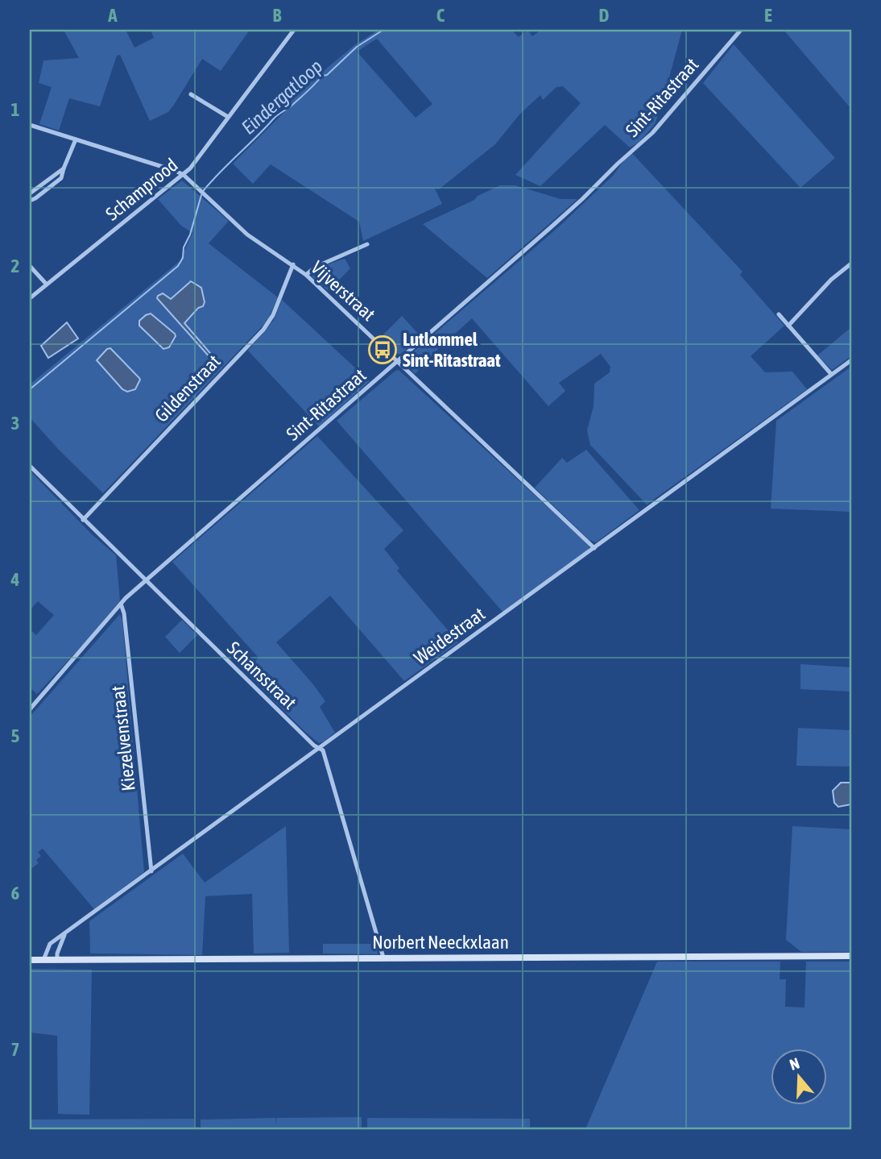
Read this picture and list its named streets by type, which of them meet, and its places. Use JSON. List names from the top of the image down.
{
  "streets": {
    "main road": ["Norbert Neeckxlaan"],
    "street": [
      "Sint-Ritastraat",
      "Schamprood",
      "Vijverstraat",
      "Gildenstraat",
      "Weidestraat",
      "Schansstraat",
      "Kiezelvenstraat"
    ]
  },
  "crossings": [
    ["Sint-Ritastraat", "Vijverstraat"],
    ["Sint-Ritastraat", "Schansstraat"],
    ["Sint-Ritastraat", "Kiezelvenstraat"],
    ["Schamprood", "Vijverstraat"],
    ["Vijverstraat", "Gildenstraat"],
    ["Vijverstraat", "Weidestraat"],
    ["Gildenstraat", "Schansstraat"],
    ["Weidestraat", "Schansstraat"],
    ["Weidestraat", "Kiezelvenstraat"],
    ["Weidestraat", "Norbert Neeckxlaan"],
    ["Schansstraat", "Norbert Neeckxlaan"]
  ],
  "water": ["Eindergatloop"],
  "places": {
    "bus stop": ["Lutlommel Sint-Ritastraat"]
  },
  "north": "top",
  "grid": {
    "columns": [
      "A",
      "B",
      "C",
      "D",
      "E"
    ],
    "rows": [
      "1",
      "2",
      "3",
      "4",
      "5",
      "6",
      "7"
    ]
  }
}
